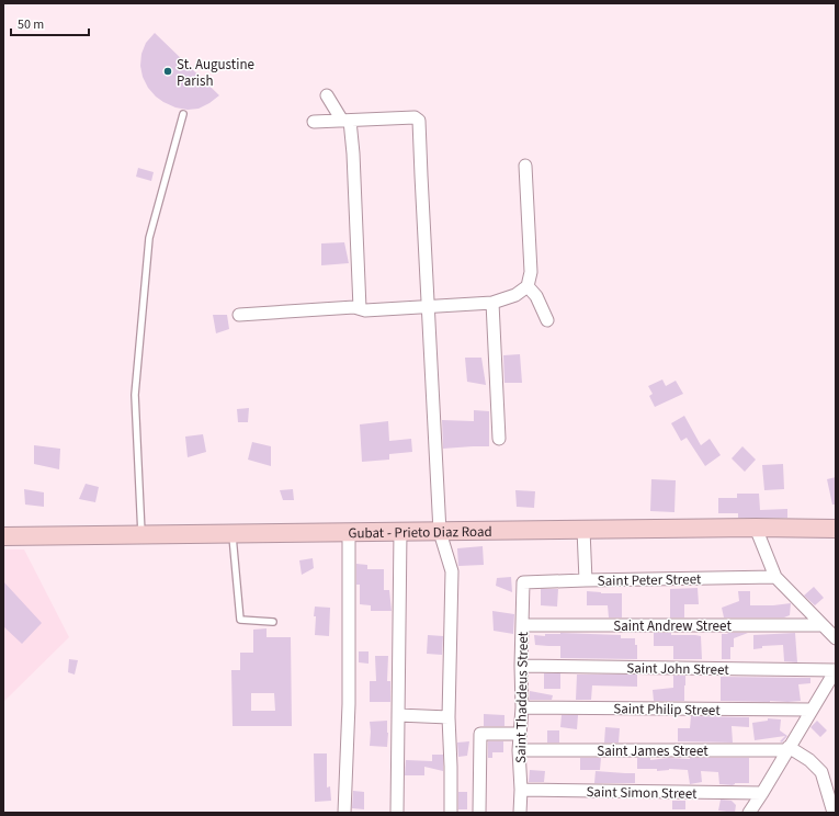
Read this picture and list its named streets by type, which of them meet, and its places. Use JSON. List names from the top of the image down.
{
  "streets": {
    "main road": ["Gubat - Prieto Diaz Road"],
    "street": [
      "Saint Peter Street",
      "Saint Andrew Street",
      "Saint John Street",
      "Saint Thaddeus Street",
      "Saint Philip Street",
      "Saint James Street",
      "Saint Simon Street"
    ]
  },
  "crossings": [
    ["Saint Peter Street", "Saint Thaddeus Street"],
    ["Saint Andrew Street", "Saint Thaddeus Street"],
    ["Saint John Street", "Saint Thaddeus Street"],
    ["Saint Thaddeus Street", "Saint Philip Street"],
    ["Saint Thaddeus Street", "Saint James Street"],
    ["Saint Thaddeus Street", "Saint Simon Street"]
  ],
  "places": ["St. Augustine Parish"],
  "scale_bar": "50 m"
}
